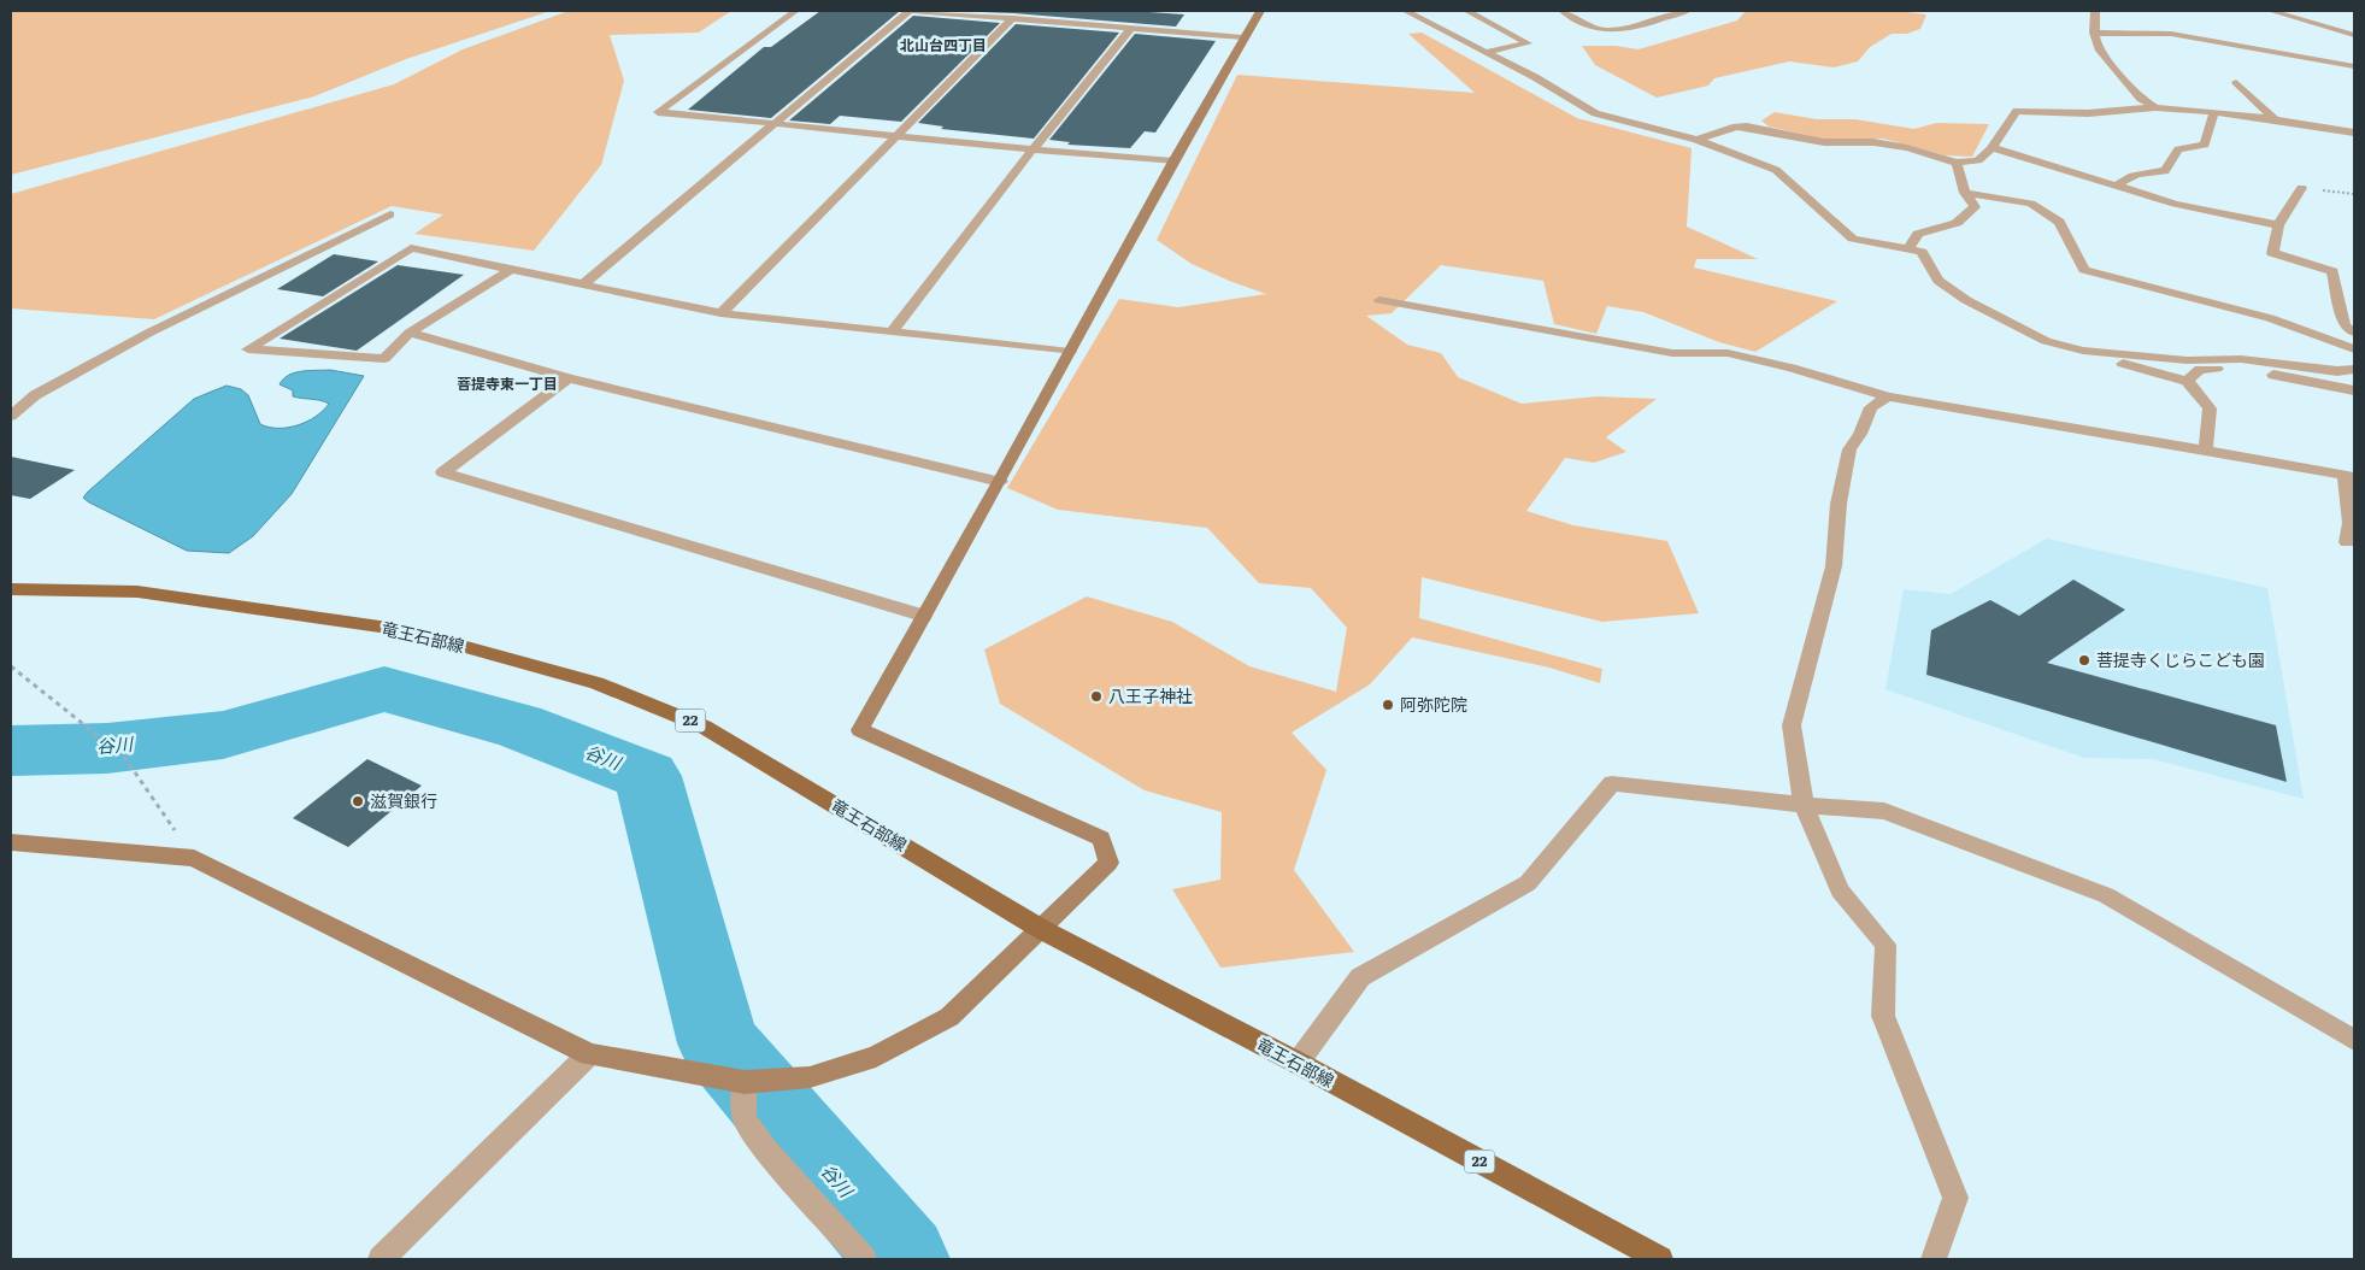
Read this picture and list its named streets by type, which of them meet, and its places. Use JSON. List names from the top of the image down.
{
  "streets": {
    "main road": ["竜王石部線", "22"]
  },
  "districts": ["北山台四丁目", "菩提寺東一丁目"],
  "water": ["谷川"],
  "places": [
    "菩提寺くじらこども園",
    "八王子神社",
    "阿弥陀院",
    "滋賀銀行"
  ]
}
